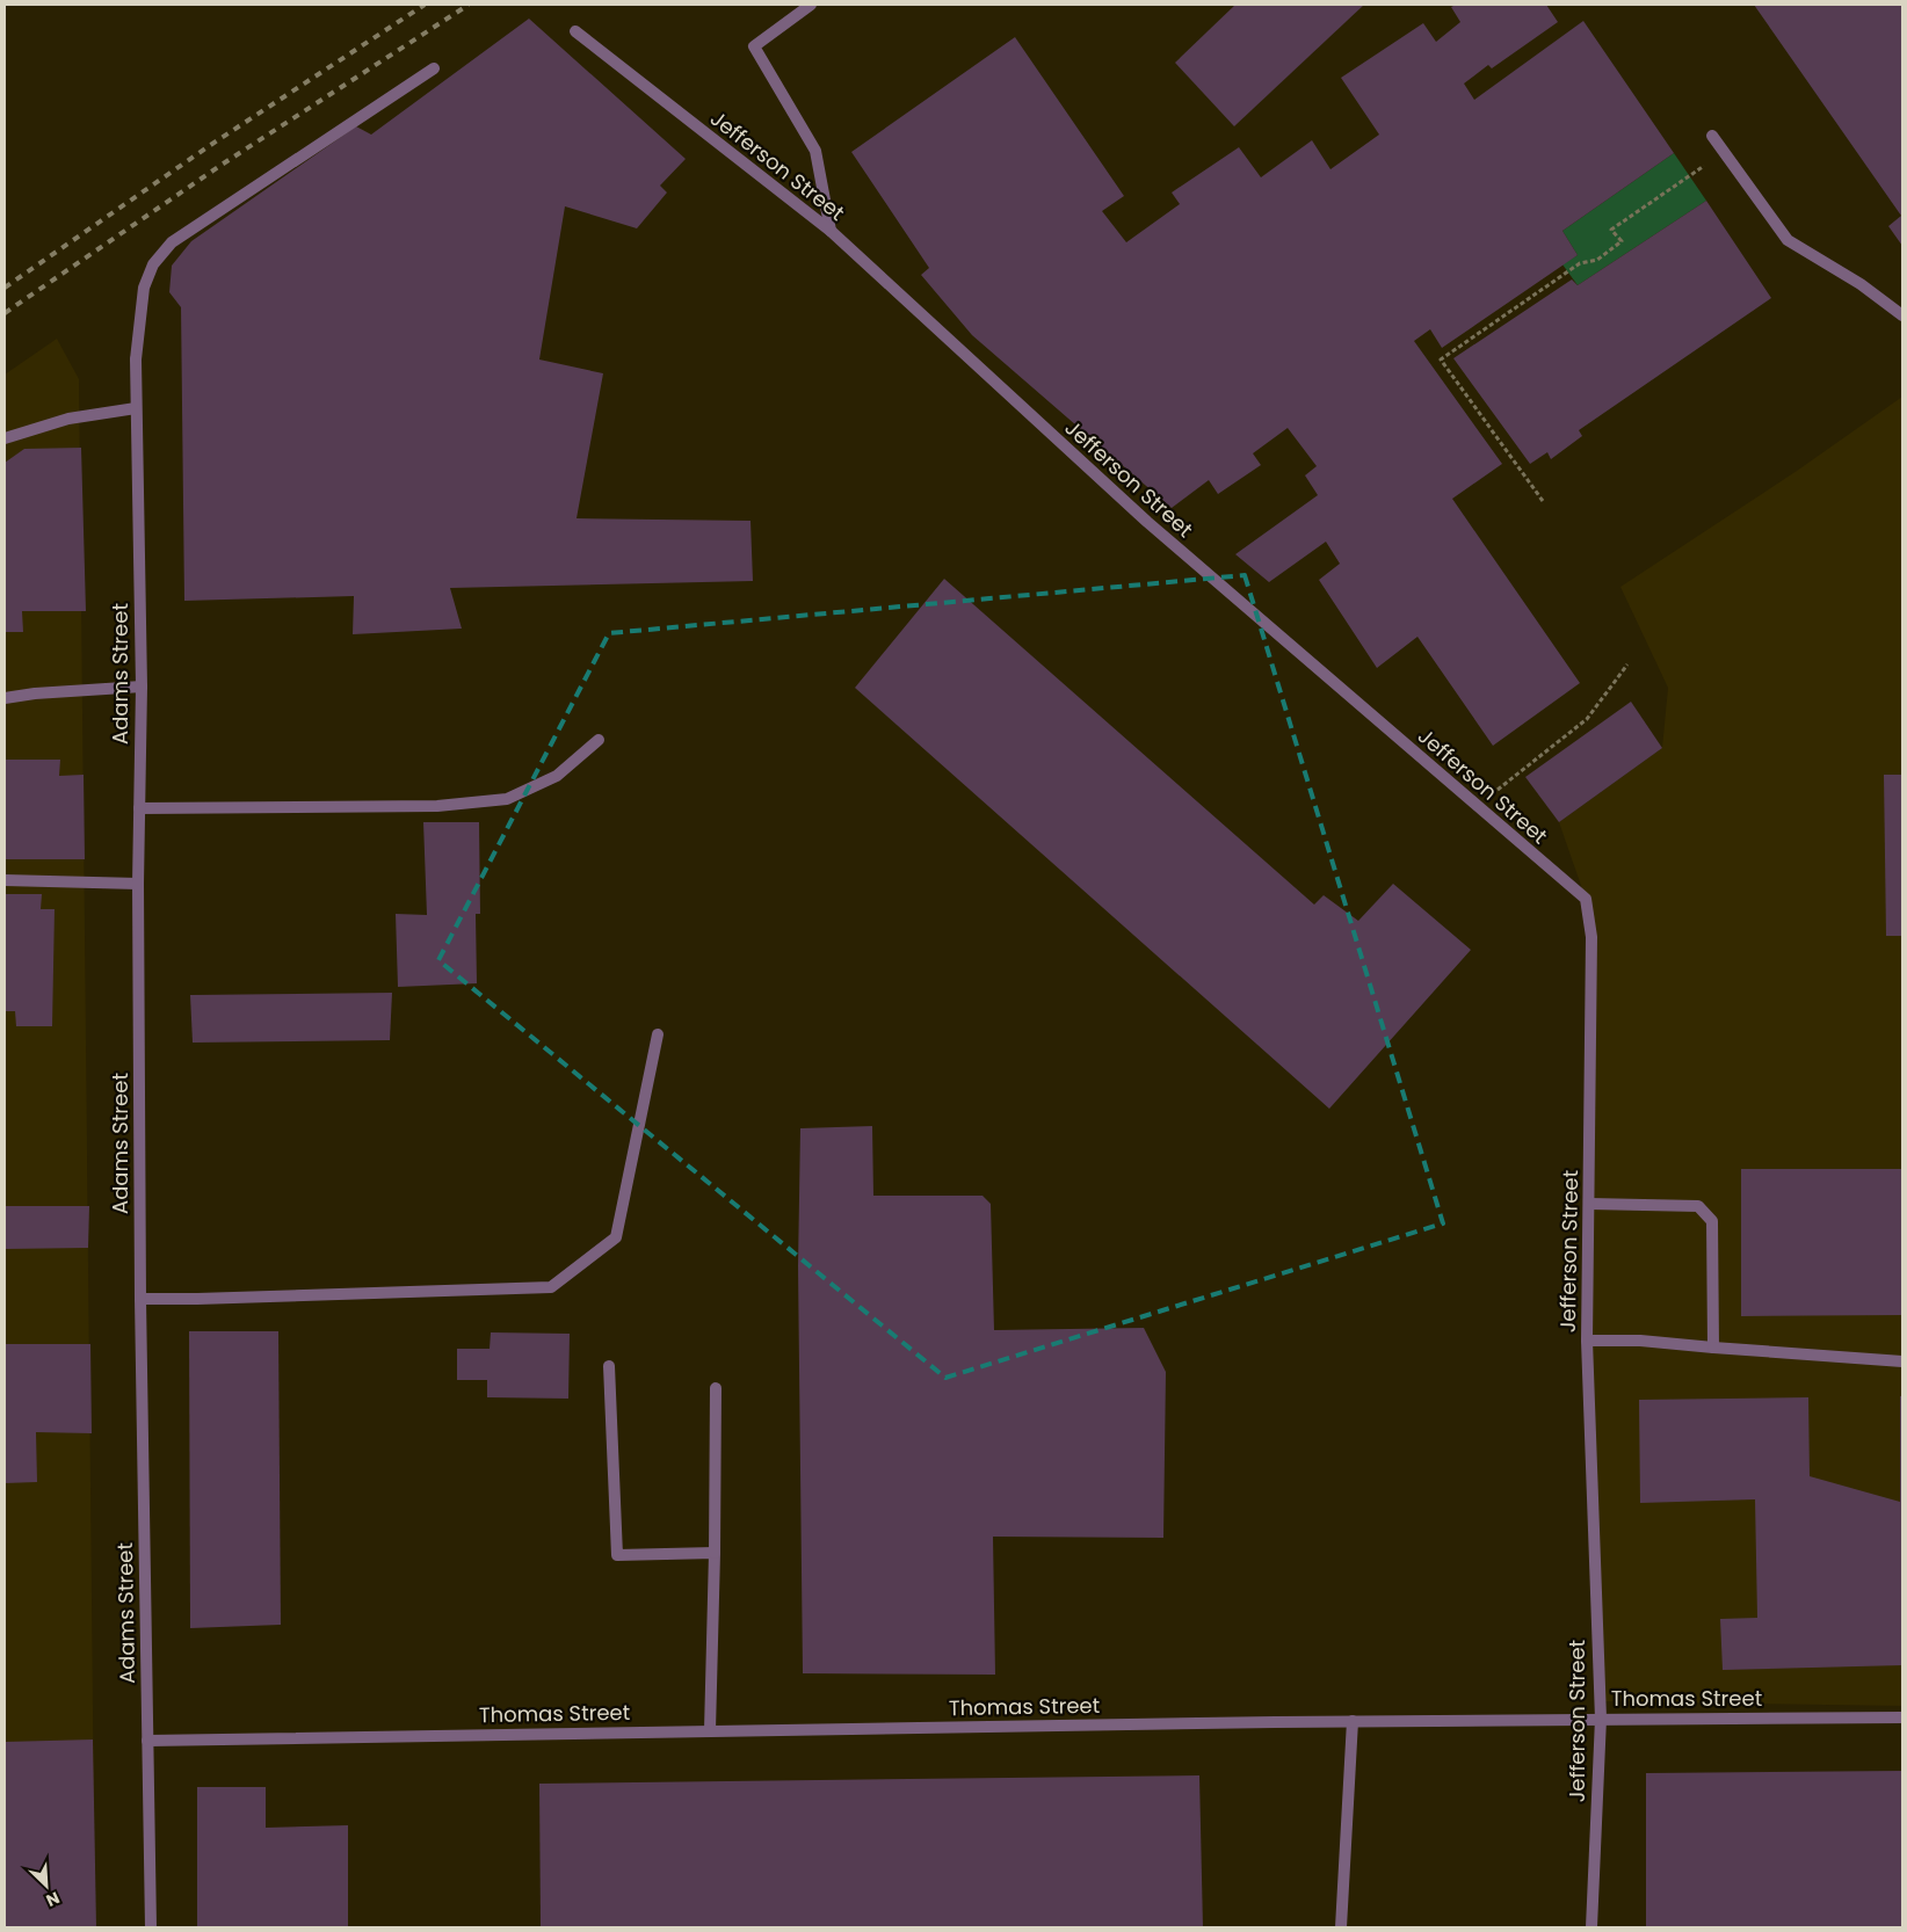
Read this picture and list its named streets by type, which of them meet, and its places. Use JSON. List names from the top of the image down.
{
  "streets": {
    "street": ["Jefferson Street", "Adams Street", "Thomas Street"]
  },
  "crossings": [
    ["Jefferson Street", "Thomas Street"],
    ["Adams Street", "Thomas Street"]
  ],
  "north": "bottom right"
}
